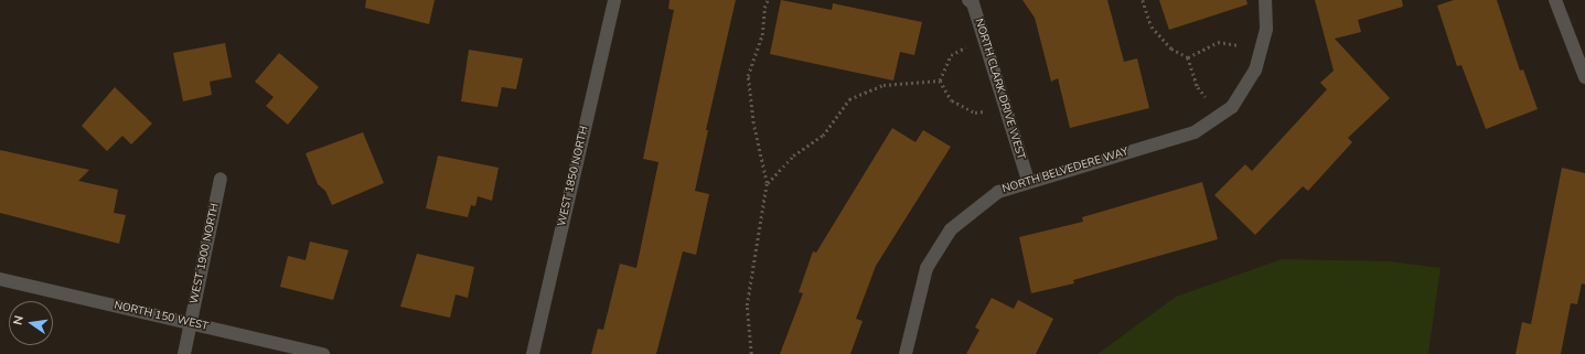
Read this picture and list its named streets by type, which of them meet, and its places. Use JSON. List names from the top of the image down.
{
  "streets": {
    "street": [
      "NORTH CLARK DRIVE WEST",
      "NORTH BELVEDERE WAY",
      "WEST 1850 NORTH",
      "WEST 1900 NORTH",
      "NORTH 150 WEST"
    ]
  },
  "crossings": [
    ["NORTH CLARK DRIVE WEST", "NORTH BELVEDERE WAY"],
    ["WEST 1900 NORTH", "NORTH 150 WEST"]
  ],
  "north": "left"
}
